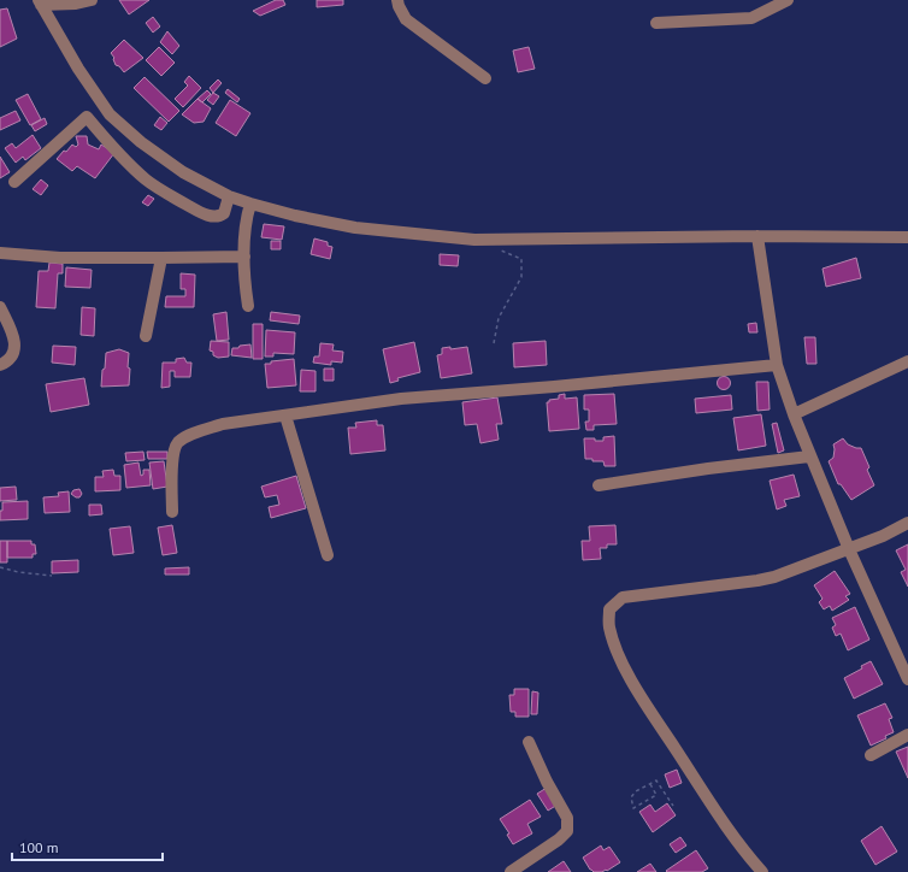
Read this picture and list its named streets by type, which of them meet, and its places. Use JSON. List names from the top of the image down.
{
  "scale_bar": "100 m"
}
